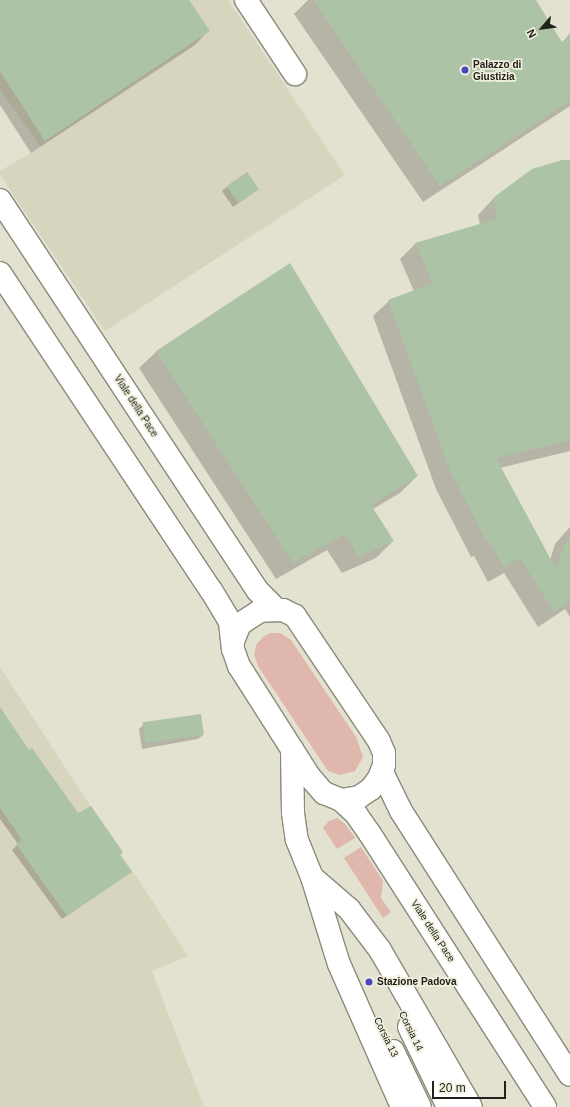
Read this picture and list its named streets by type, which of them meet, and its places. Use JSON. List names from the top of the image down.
{
  "streets": {
    "street": ["Viale della Pace", "Corsia 14", "Corsia 13"]
  },
  "places": ["Palazzo di Giustizia", "Stazione Padova"],
  "scale_bar": "20 m",
  "north": "bottom left"
}
